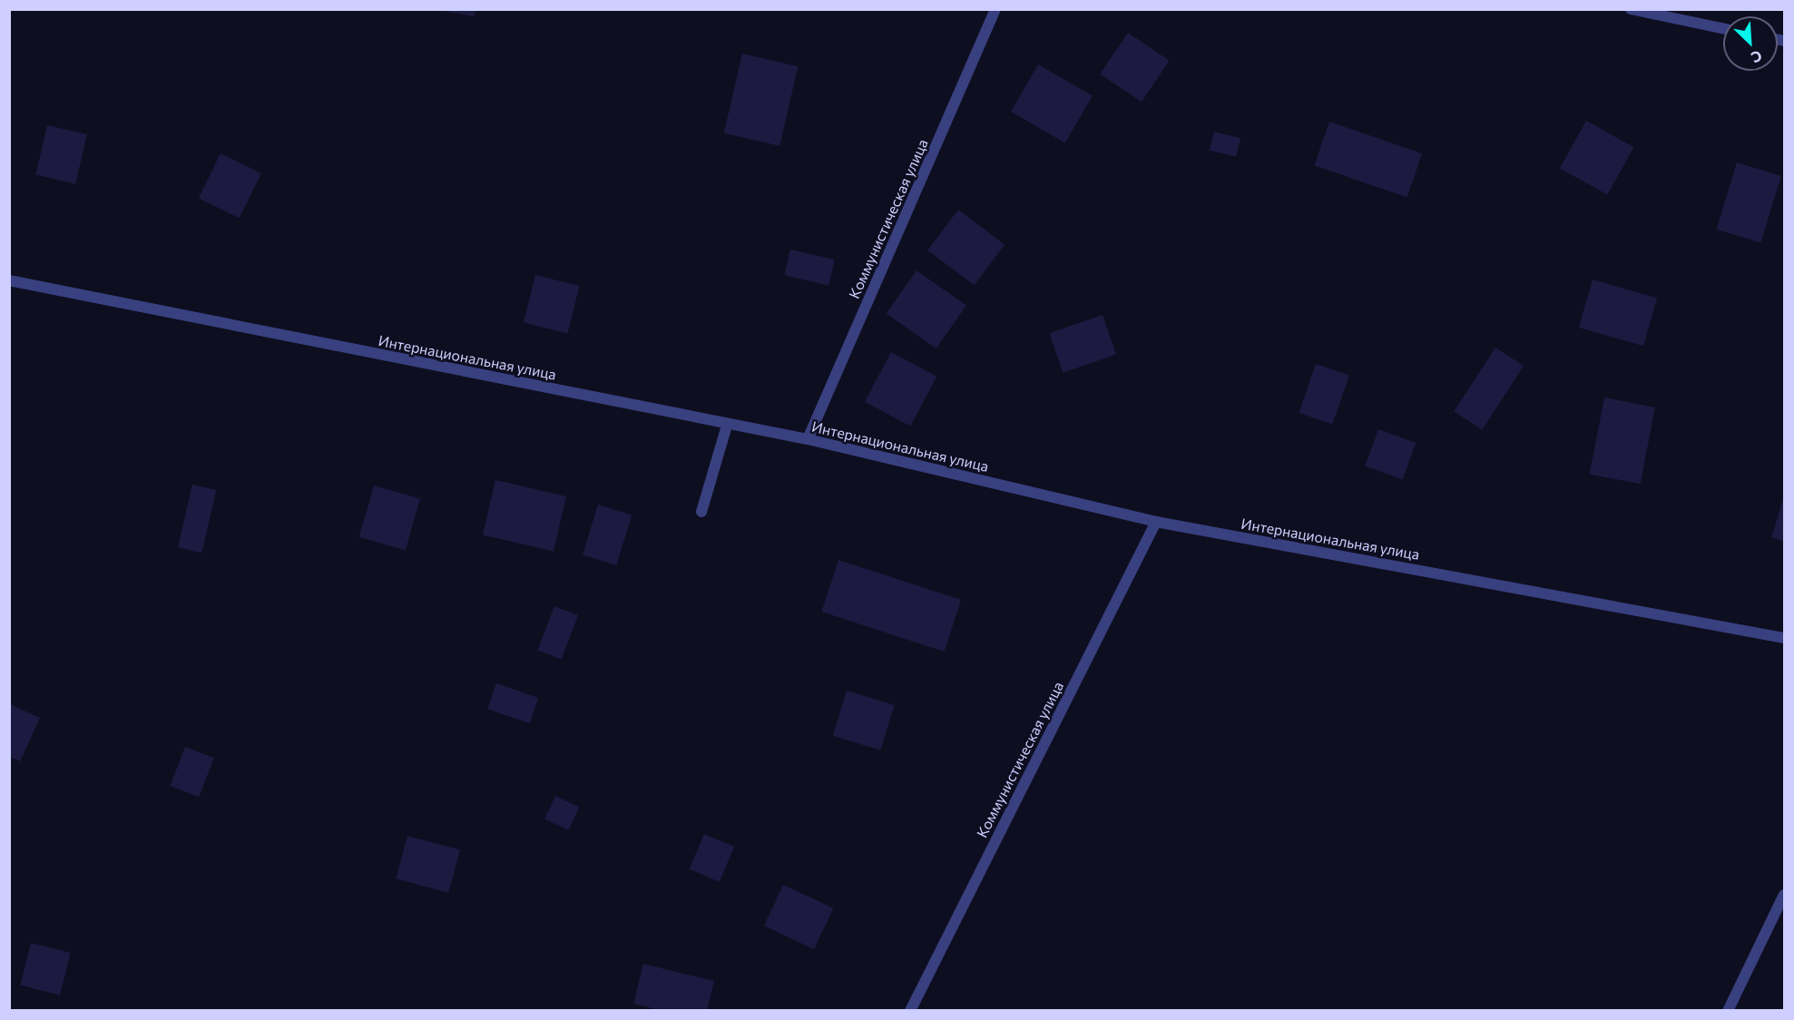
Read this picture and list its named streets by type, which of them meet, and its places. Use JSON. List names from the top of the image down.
{
  "streets": {
    "street": ["Коммунистическая улица", "Интернациональная улица"]
  },
  "crossings": [
    ["Коммунистическая улица", "Интернациональная улица"]
  ],
  "north": "bottom right"
}
